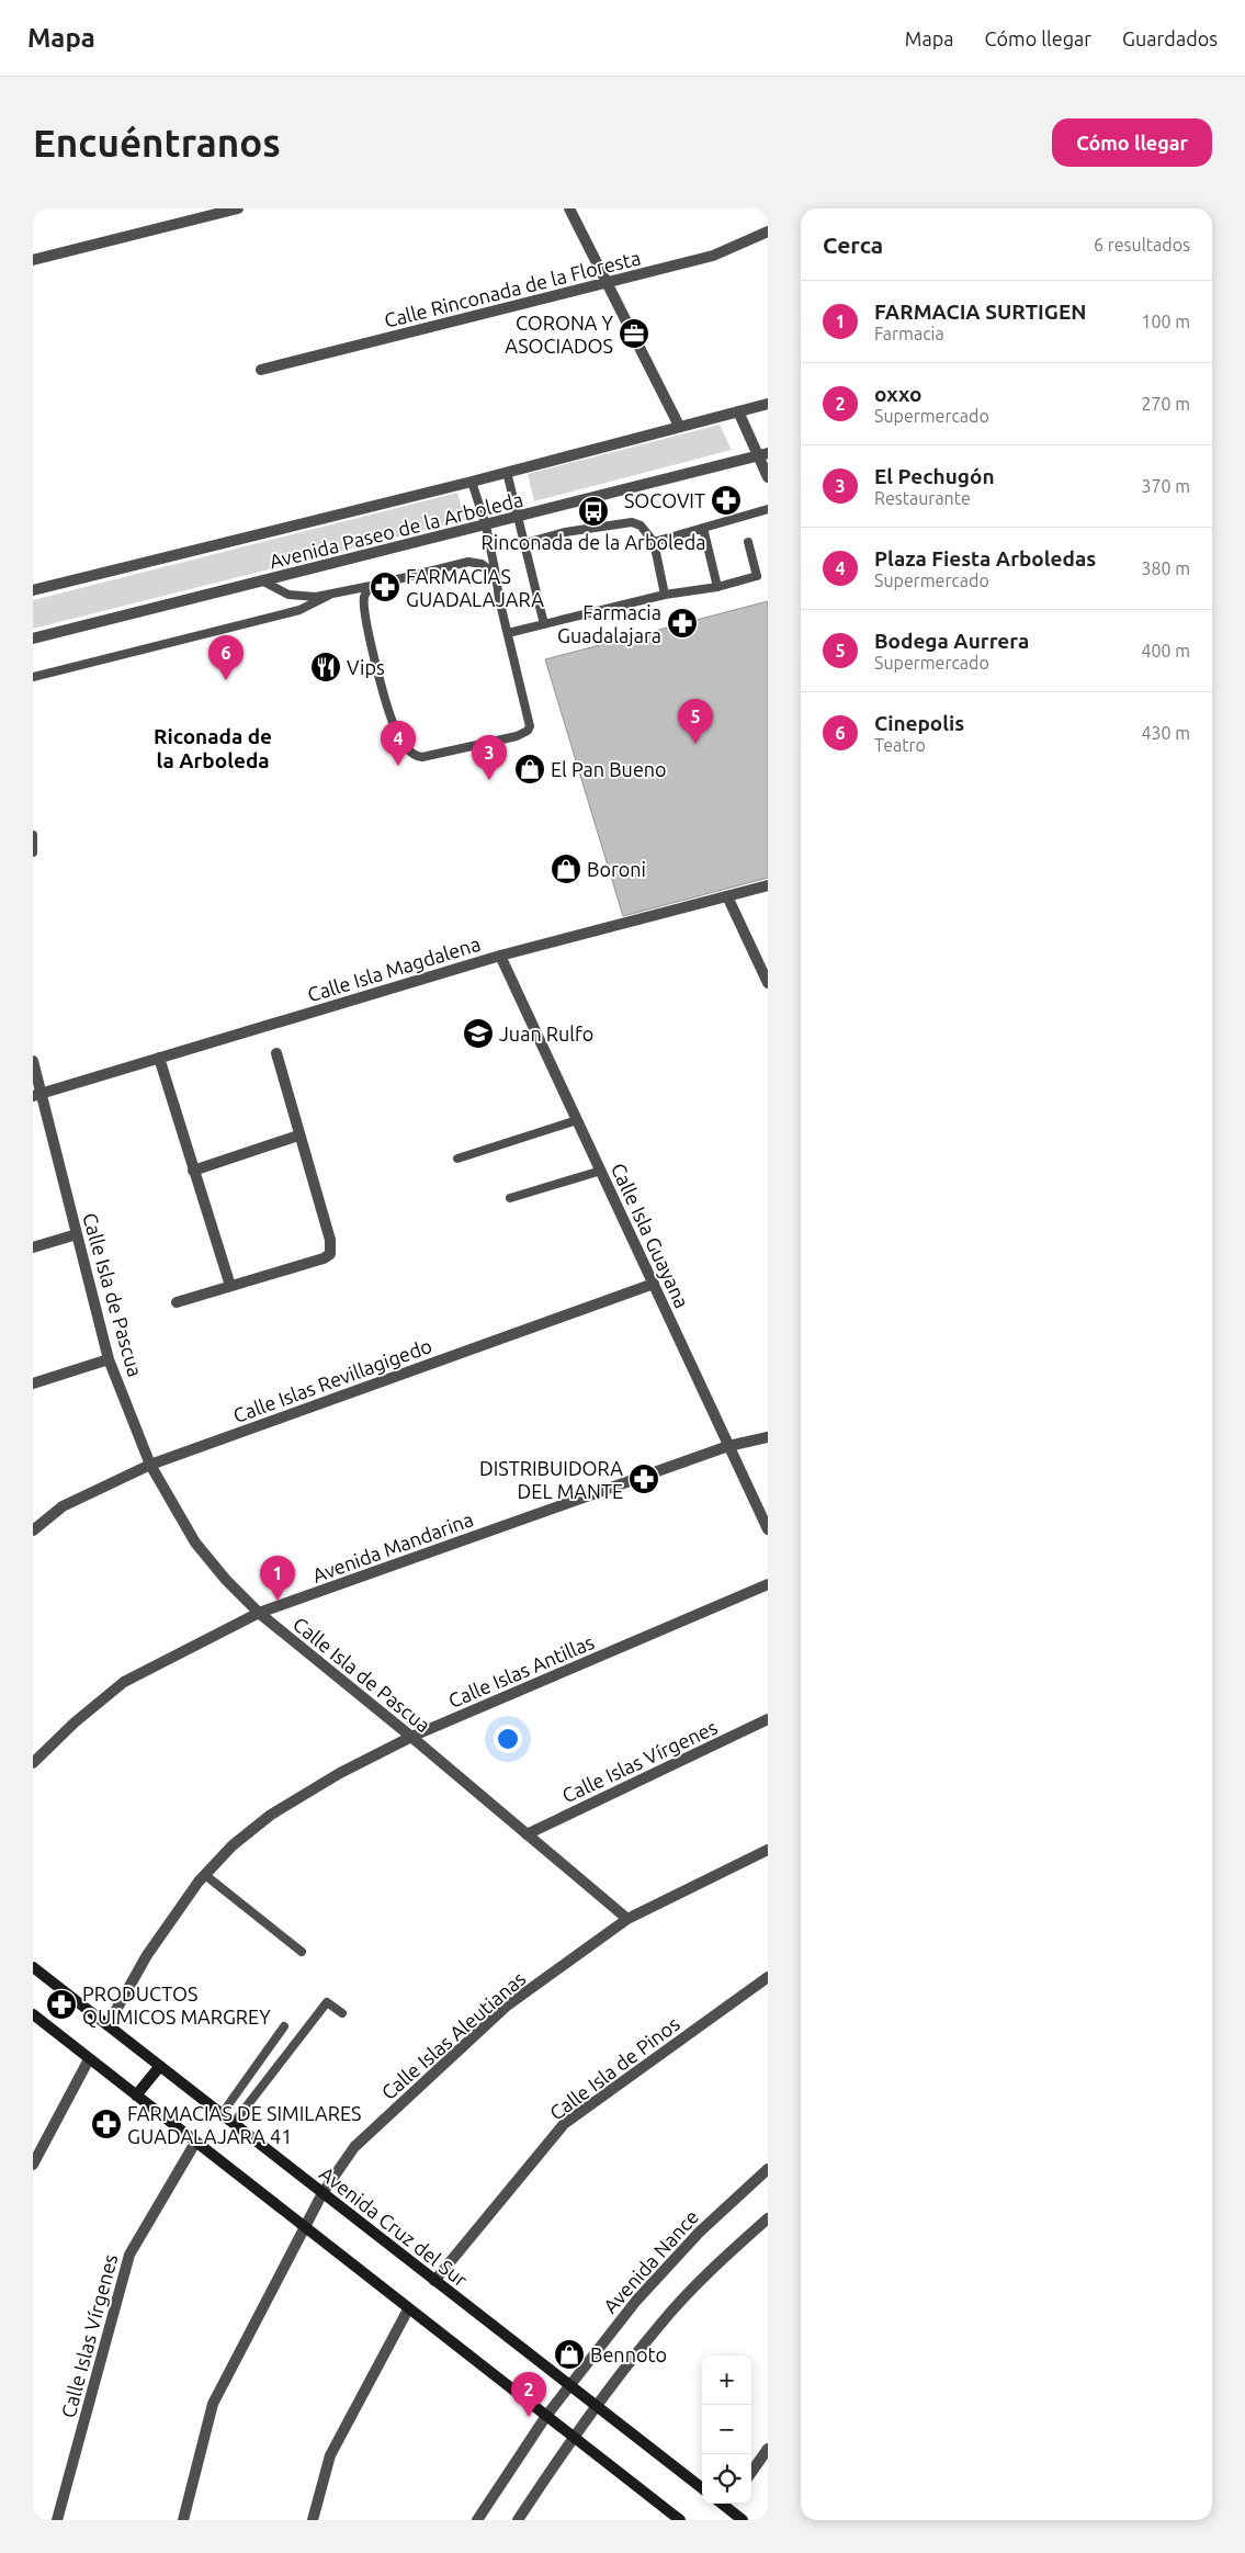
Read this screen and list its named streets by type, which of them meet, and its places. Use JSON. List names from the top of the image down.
{
  "streets": {
    "main road": ["Avenida Cruz del Sur"],
    "street": [
      "Calle Rinconada de la Floresta",
      "Avenida Paseo de la Arboleda",
      "Calle Isla Magdalena",
      "Calle Isla Guayana",
      "Calle Isla de Pascua",
      "Calle Islas Revillagigedo",
      "Avenida Mandarina",
      "Calle Islas Antillas",
      "Calle Islas Vírgenes",
      "Calle Islas Aleutianas",
      "Calle Isla de Pinos",
      "Avenida Nance"
    ]
  },
  "crossings": [
    ["Calle Isla Magdalena", "Calle Isla Guayana"],
    ["Calle Isla Magdalena", "Calle Isla de Pascua"],
    ["Calle Isla Guayana", "Calle Islas Revillagigedo"],
    ["Calle Isla Guayana", "Avenida Mandarina"],
    ["Calle Isla de Pascua", "Calle Islas Revillagigedo"],
    ["Calle Isla de Pascua", "Avenida Mandarina"],
    ["Calle Isla de Pascua", "Calle Islas Antillas"],
    ["Calle Isla de Pascua", "Calle Islas Vírgenes"],
    ["Calle Isla de Pascua", "Calle Islas Aleutianas"],
    ["Calle Islas Antillas", "Avenida Cruz del Sur"],
    ["Calle Islas Aleutianas", "Avenida Cruz del Sur"],
    ["Calle Isla de Pinos", "Avenida Cruz del Sur"],
    ["Avenida Cruz del Sur", "Avenida Nance"]
  ],
  "districts": ["Riconada de la Arboleda"],
  "places": {
    "office": ["CORONA Y ASOCIADOS"],
    "pharmacy": [
      "SOCOVIT",
      "FARMACIAS GUADALAJARA",
      "Farmacia Guadalajara",
      "DISTRIBUIDORA DEL MANTE",
      "PRODUCTOS QUIMICOS MARGREY",
      "FARMACIAS DE SIMILARES GUADALAJARA 41"
    ],
    "bus stop": ["Rinconada de la Arboleda"],
    "restaurant": ["Vips"],
    "shop": ["El Pan Bueno", "Boroni", "Bennoto"],
    "school or university": ["Juan Rulfo"]
  },
  "page": {
    "header": "Mapa",
    "nav": ["Mapa", "Cómo llegar", "Guardados"],
    "buttons": "Cómo llegar",
    "title": "Encuéntranos",
    "heading": ["Cerca", "6 resultados"],
    "list": [
      {
        "mark": "1",
        "name": "FARMACIA SURTIGEN",
        "note": "Farmacia",
        "value": "100 m"
      },
      {
        "mark": "2",
        "name": "oxxo",
        "note": "Supermercado",
        "value": "270 m"
      },
      {
        "mark": "3",
        "name": "El Pechugón",
        "note": "Restaurante",
        "value": "370 m"
      },
      {
        "mark": "4",
        "name": "Plaza Fiesta Arboledas",
        "note": "Supermercado",
        "value": "380 m"
      },
      {
        "mark": "5",
        "name": "Bodega Aurrera",
        "note": "Supermercado",
        "value": "400 m"
      },
      {
        "mark": "6",
        "name": "Cinepolis",
        "note": "Teatro",
        "value": "430 m"
      }
    ],
    "pins": [
      "6",
      "5",
      "4",
      "3",
      "1",
      "2"
    ],
    "map_buttons": ["+", "−"]
  }
}
